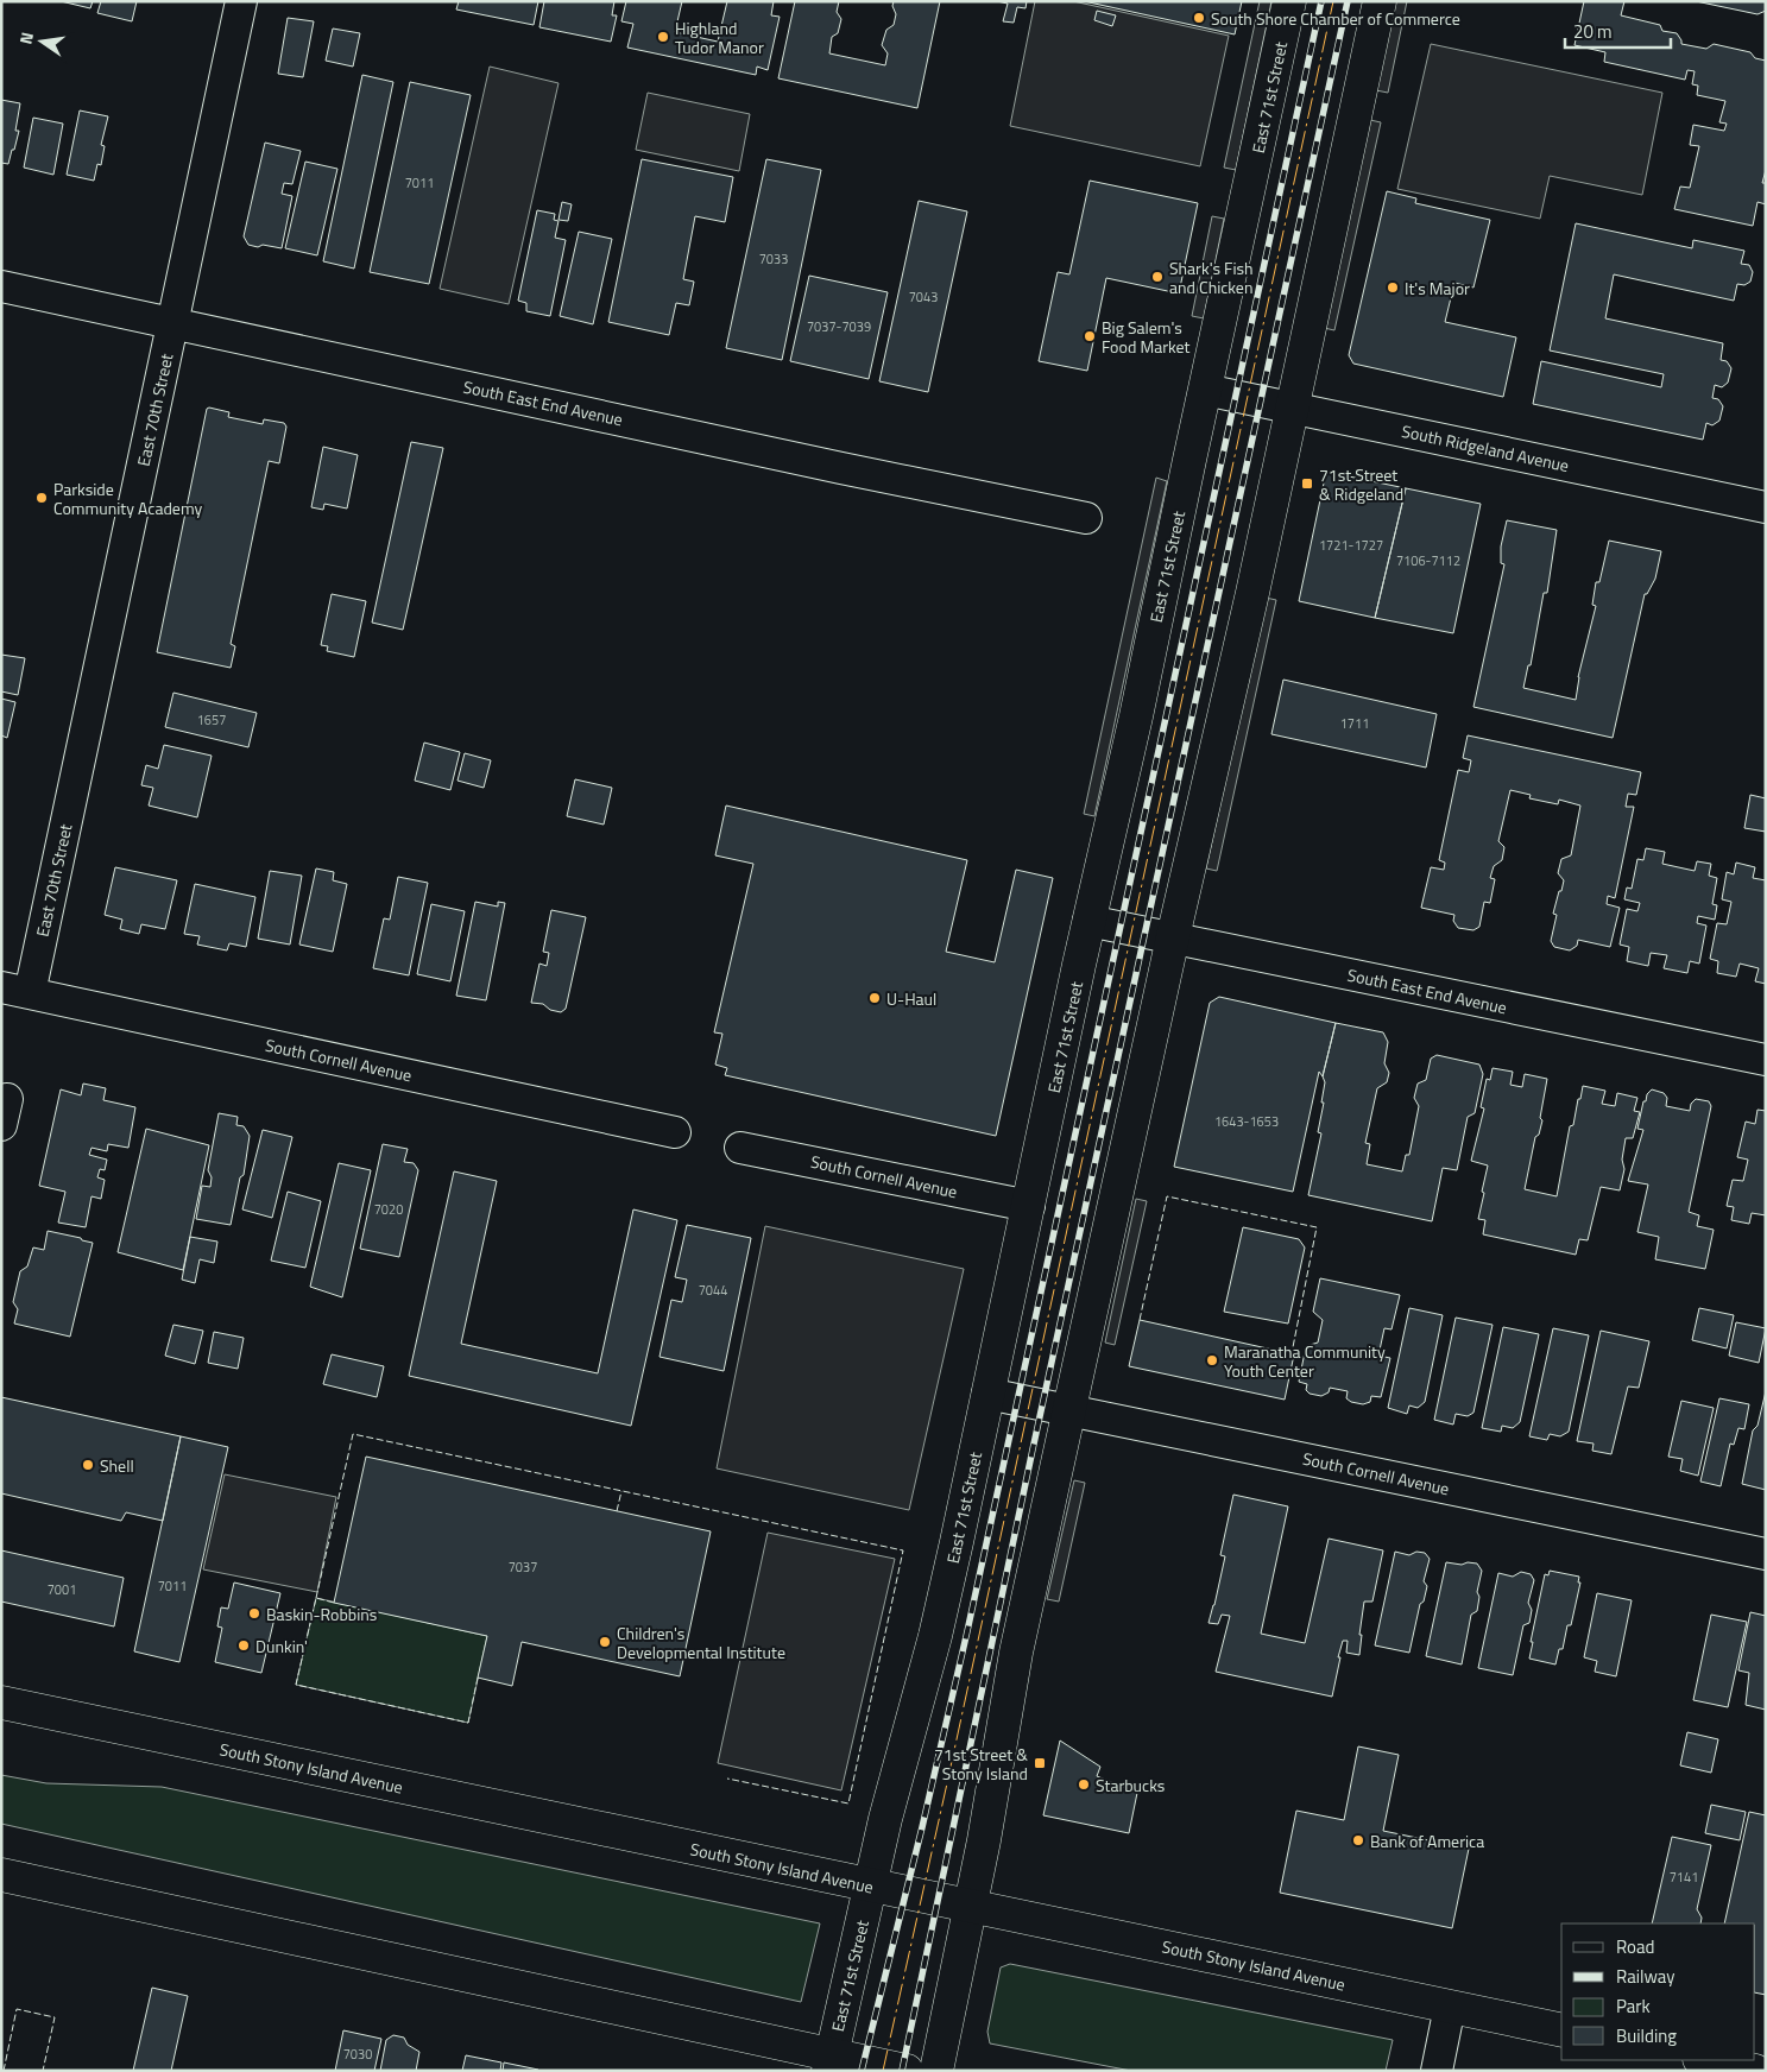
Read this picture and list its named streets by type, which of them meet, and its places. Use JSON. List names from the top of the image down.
{
  "streets": {
    "main road": ["East 71st Street", "South Stony Island Avenue"],
    "street": [
      "South East End Avenue",
      "East 70th Street",
      "South Ridgeland Avenue",
      "South Cornell Avenue"
    ]
  },
  "crossings": [
    ["East 71st Street", "South East End Avenue"],
    ["East 71st Street", "South Ridgeland Avenue"],
    ["East 71st Street", "South Cornell Avenue"],
    ["East 71st Street", "South Stony Island Avenue"],
    ["South East End Avenue", "East 70th Street"],
    ["East 70th Street", "South Cornell Avenue"]
  ],
  "places": {
    "other": [
      "South Shore Chamber of Commerce",
      "Highland Tudor Manor",
      "Shark's Fish and Chicken",
      "It's Major",
      "Big Salem's Food Market",
      "Parkside Community Academy",
      "U-Haul",
      "Maranatha Community Youth Center",
      "Shell",
      "Baskin-Robbins",
      "Children's Developmental Institute",
      "Dunkin'",
      "Starbucks",
      "Bank of America"
    ],
    "transit": ["71st Street & Ridgeland", "71st Street & Stony Island"]
  },
  "house_numbers": [
    "7011",
    "7033",
    "7043",
    "7037-7039",
    "1721-1727",
    "7106-7112",
    "1657",
    "1711",
    "1643-1653",
    "7020",
    "7044",
    "7037",
    "7011",
    "7001",
    "7141",
    "7030"
  ],
  "legend": [
    "Road",
    "Railway",
    "Park",
    "Building"
  ],
  "scale_bar": "20 m",
  "north": "left"
}
